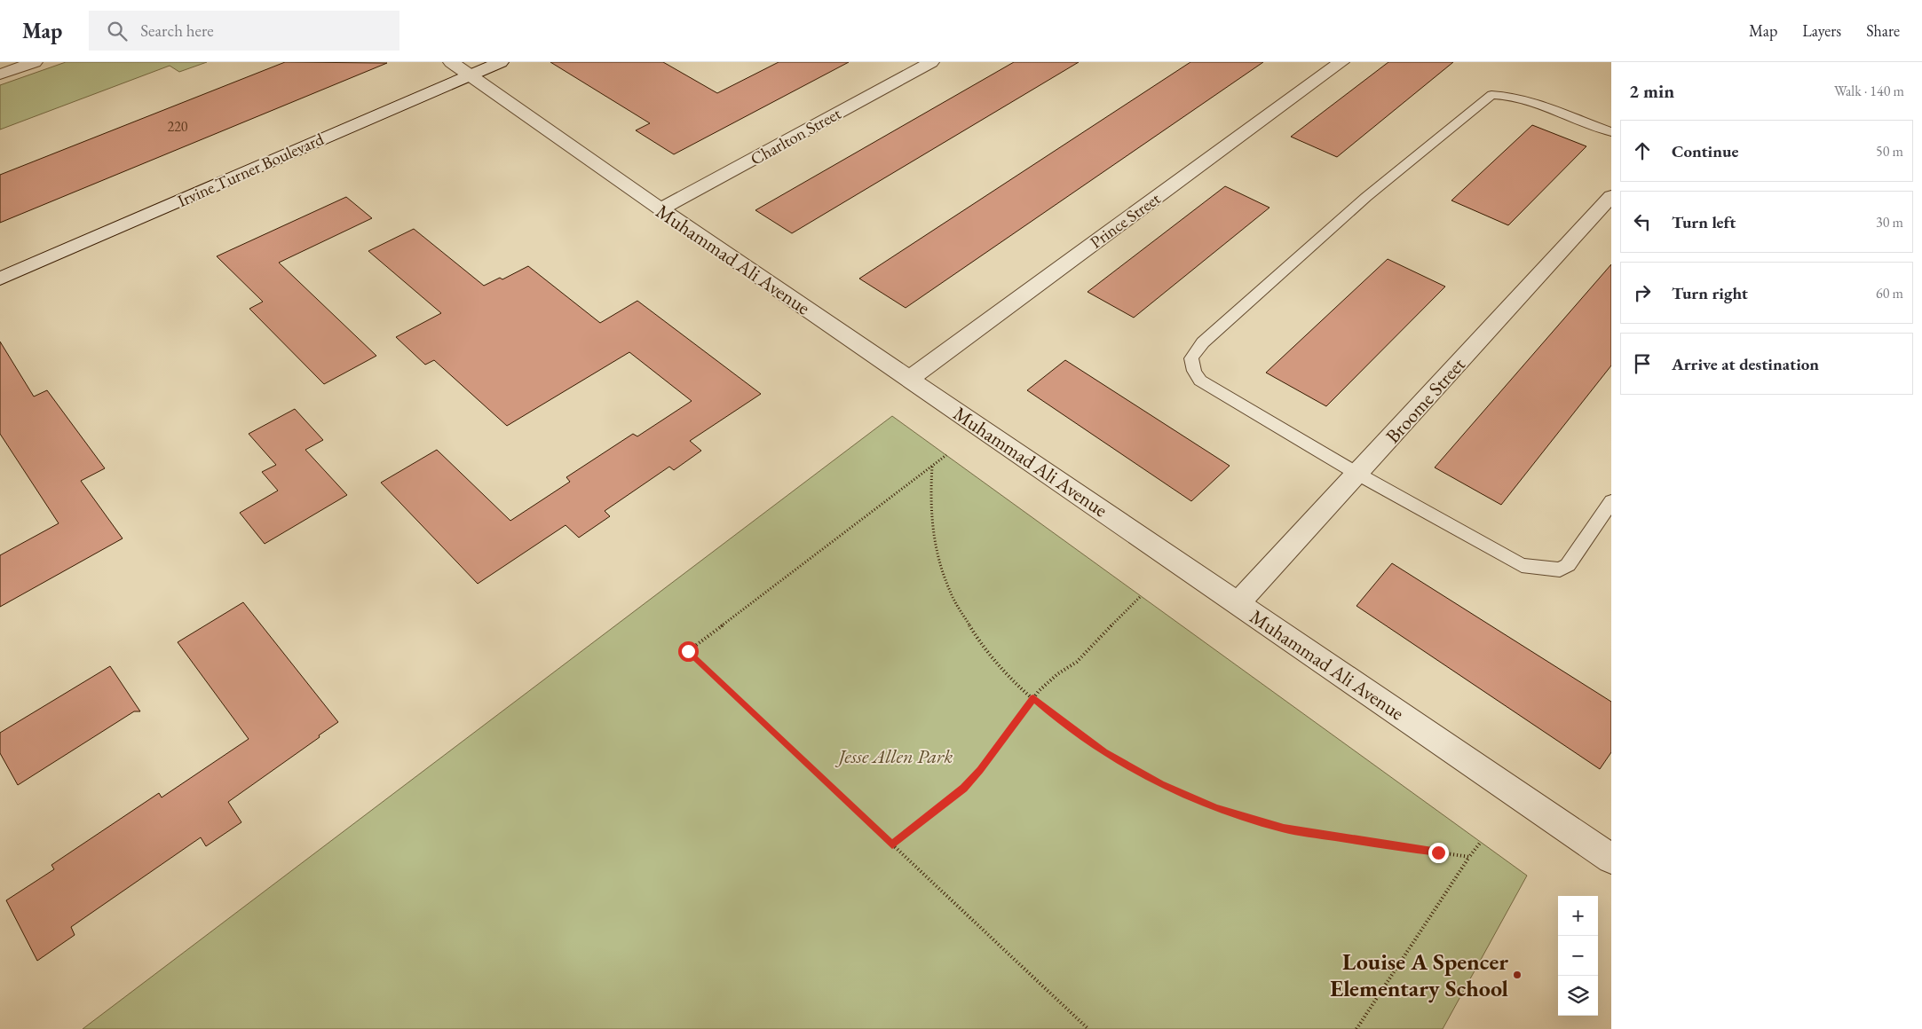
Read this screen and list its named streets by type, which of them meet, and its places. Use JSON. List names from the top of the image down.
{
  "streets": {
    "street": [
      "Charlton Street",
      "Irvine Turner Boulevard",
      "Prince Street",
      "Muhammad Ali Avenue",
      "Broome Street"
    ]
  },
  "crossings": [
    ["Charlton Street", "Muhammad Ali Avenue"],
    ["Irvine Turner Boulevard", "Muhammad Ali Avenue"],
    ["Prince Street", "Muhammad Ali Avenue"],
    ["Muhammad Ali Avenue", "Broome Street"]
  ],
  "parks": ["Jesse Allen Park"],
  "places": ["Louise A Spencer Elementary School"],
  "house_numbers": ["220"],
  "page": {
    "header": "Map",
    "search": "Search here",
    "nav": ["Map", "Layers", "Share"],
    "heading": ["2 min", "Walk · 140 m"],
    "list": [
      ["Continue", "50 m"],
      ["Turn left", "30 m"],
      ["Turn right", "60 m"],
      "Arrive at destination"
    ],
    "map_buttons": ["+", "−"]
  }
}
